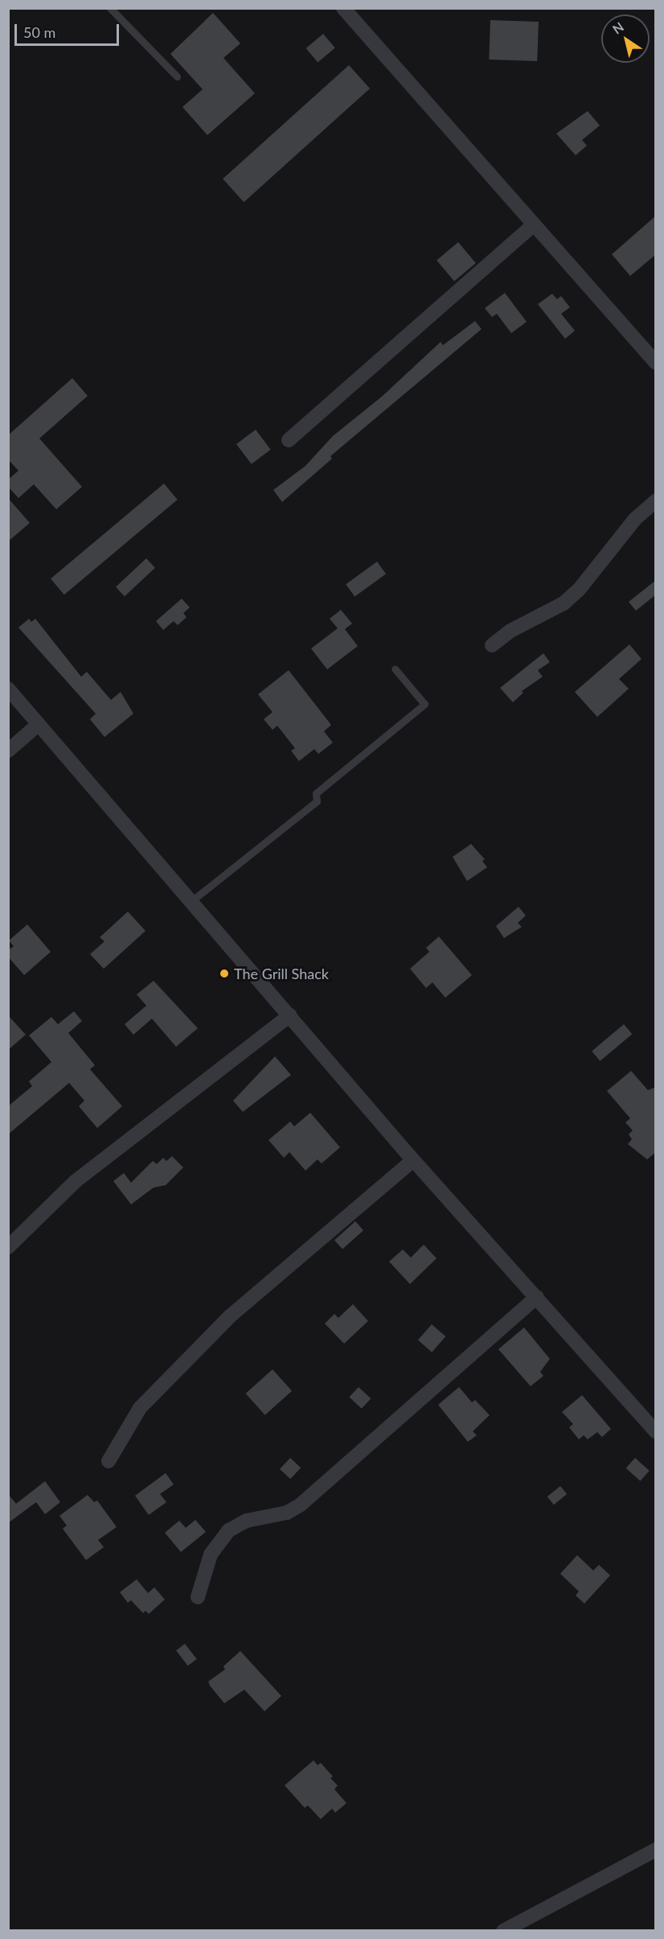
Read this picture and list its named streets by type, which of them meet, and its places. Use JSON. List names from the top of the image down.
{
  "places": ["The Grill Shack"],
  "scale_bar": "50 m",
  "north": "top left"
}
